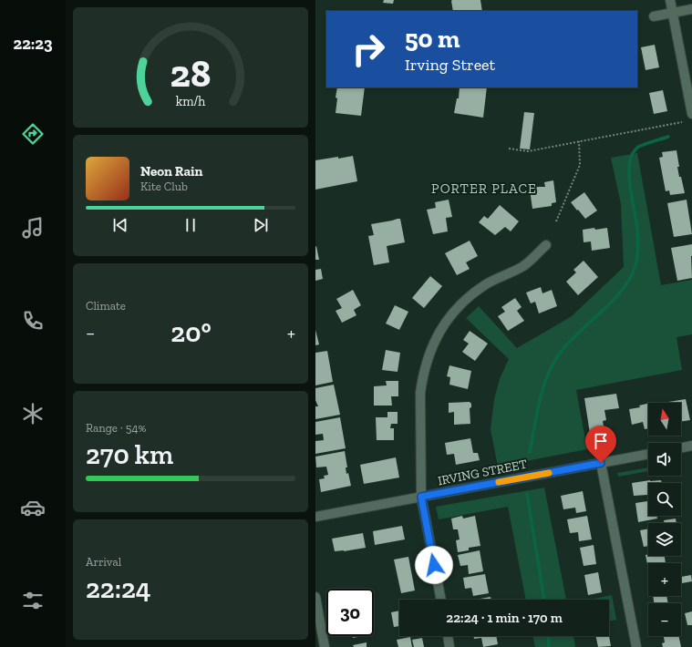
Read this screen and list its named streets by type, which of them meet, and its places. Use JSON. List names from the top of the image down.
{
  "streets": {
    "street": ["IRVING STREET"]
  },
  "districts": ["PORTER PLACE"],
  "north": "top",
  "page": {
    "tabs": "22:23",
    "turn": ["50 m", "Irving Street"],
    "song": ["Neon Rain", "Kite Club"],
    "tile": [
      "Climate",
      ["Range · 54%", "270 km"],
      ["Arrival", "22:24"]
    ],
    "heat": ["−", "20°", "+"],
    "map_buttons": ["+", "−"],
    "limit": "30",
    "trip": "22:24 · 1 min · 170 m",
    "gauge": ["28", "km/h"]
  }
}
